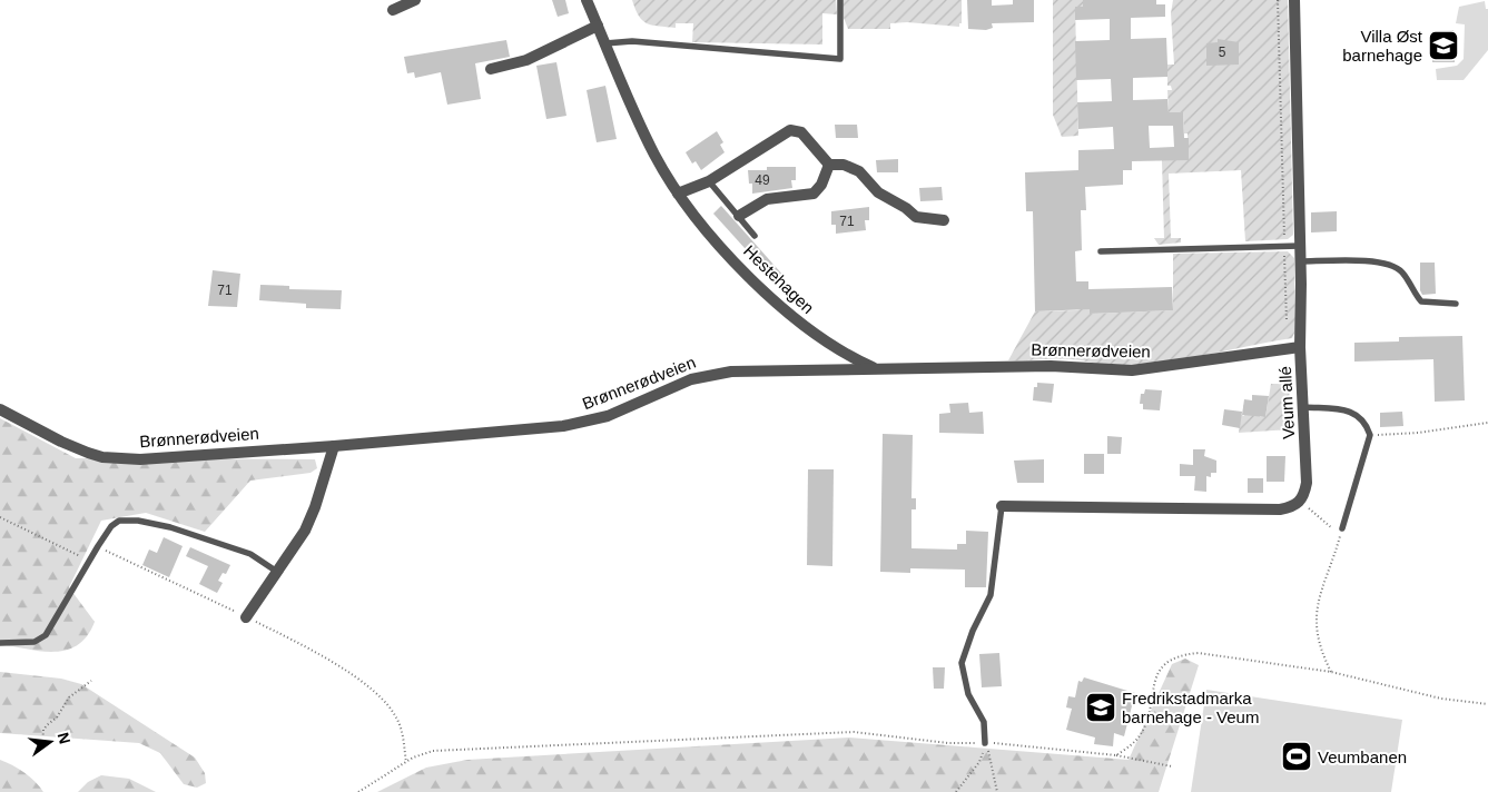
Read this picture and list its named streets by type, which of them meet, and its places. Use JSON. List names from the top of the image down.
{
  "streets": {
    "street": ["Hestehagen", "Brønnerødveien", "Veum allé"]
  },
  "crossings": [
    ["Hestehagen", "Brønnerødveien"],
    ["Brønnerødveien", "Veum allé"]
  ],
  "places": {
    "school or university": ["Villa Øst barnehage", "Fredrikstadmarka barnehage - Veum"],
    "sports": ["Veumbanen"]
  },
  "house_numbers": [
    "5",
    "49",
    "71",
    "71"
  ],
  "north": "right"
}
